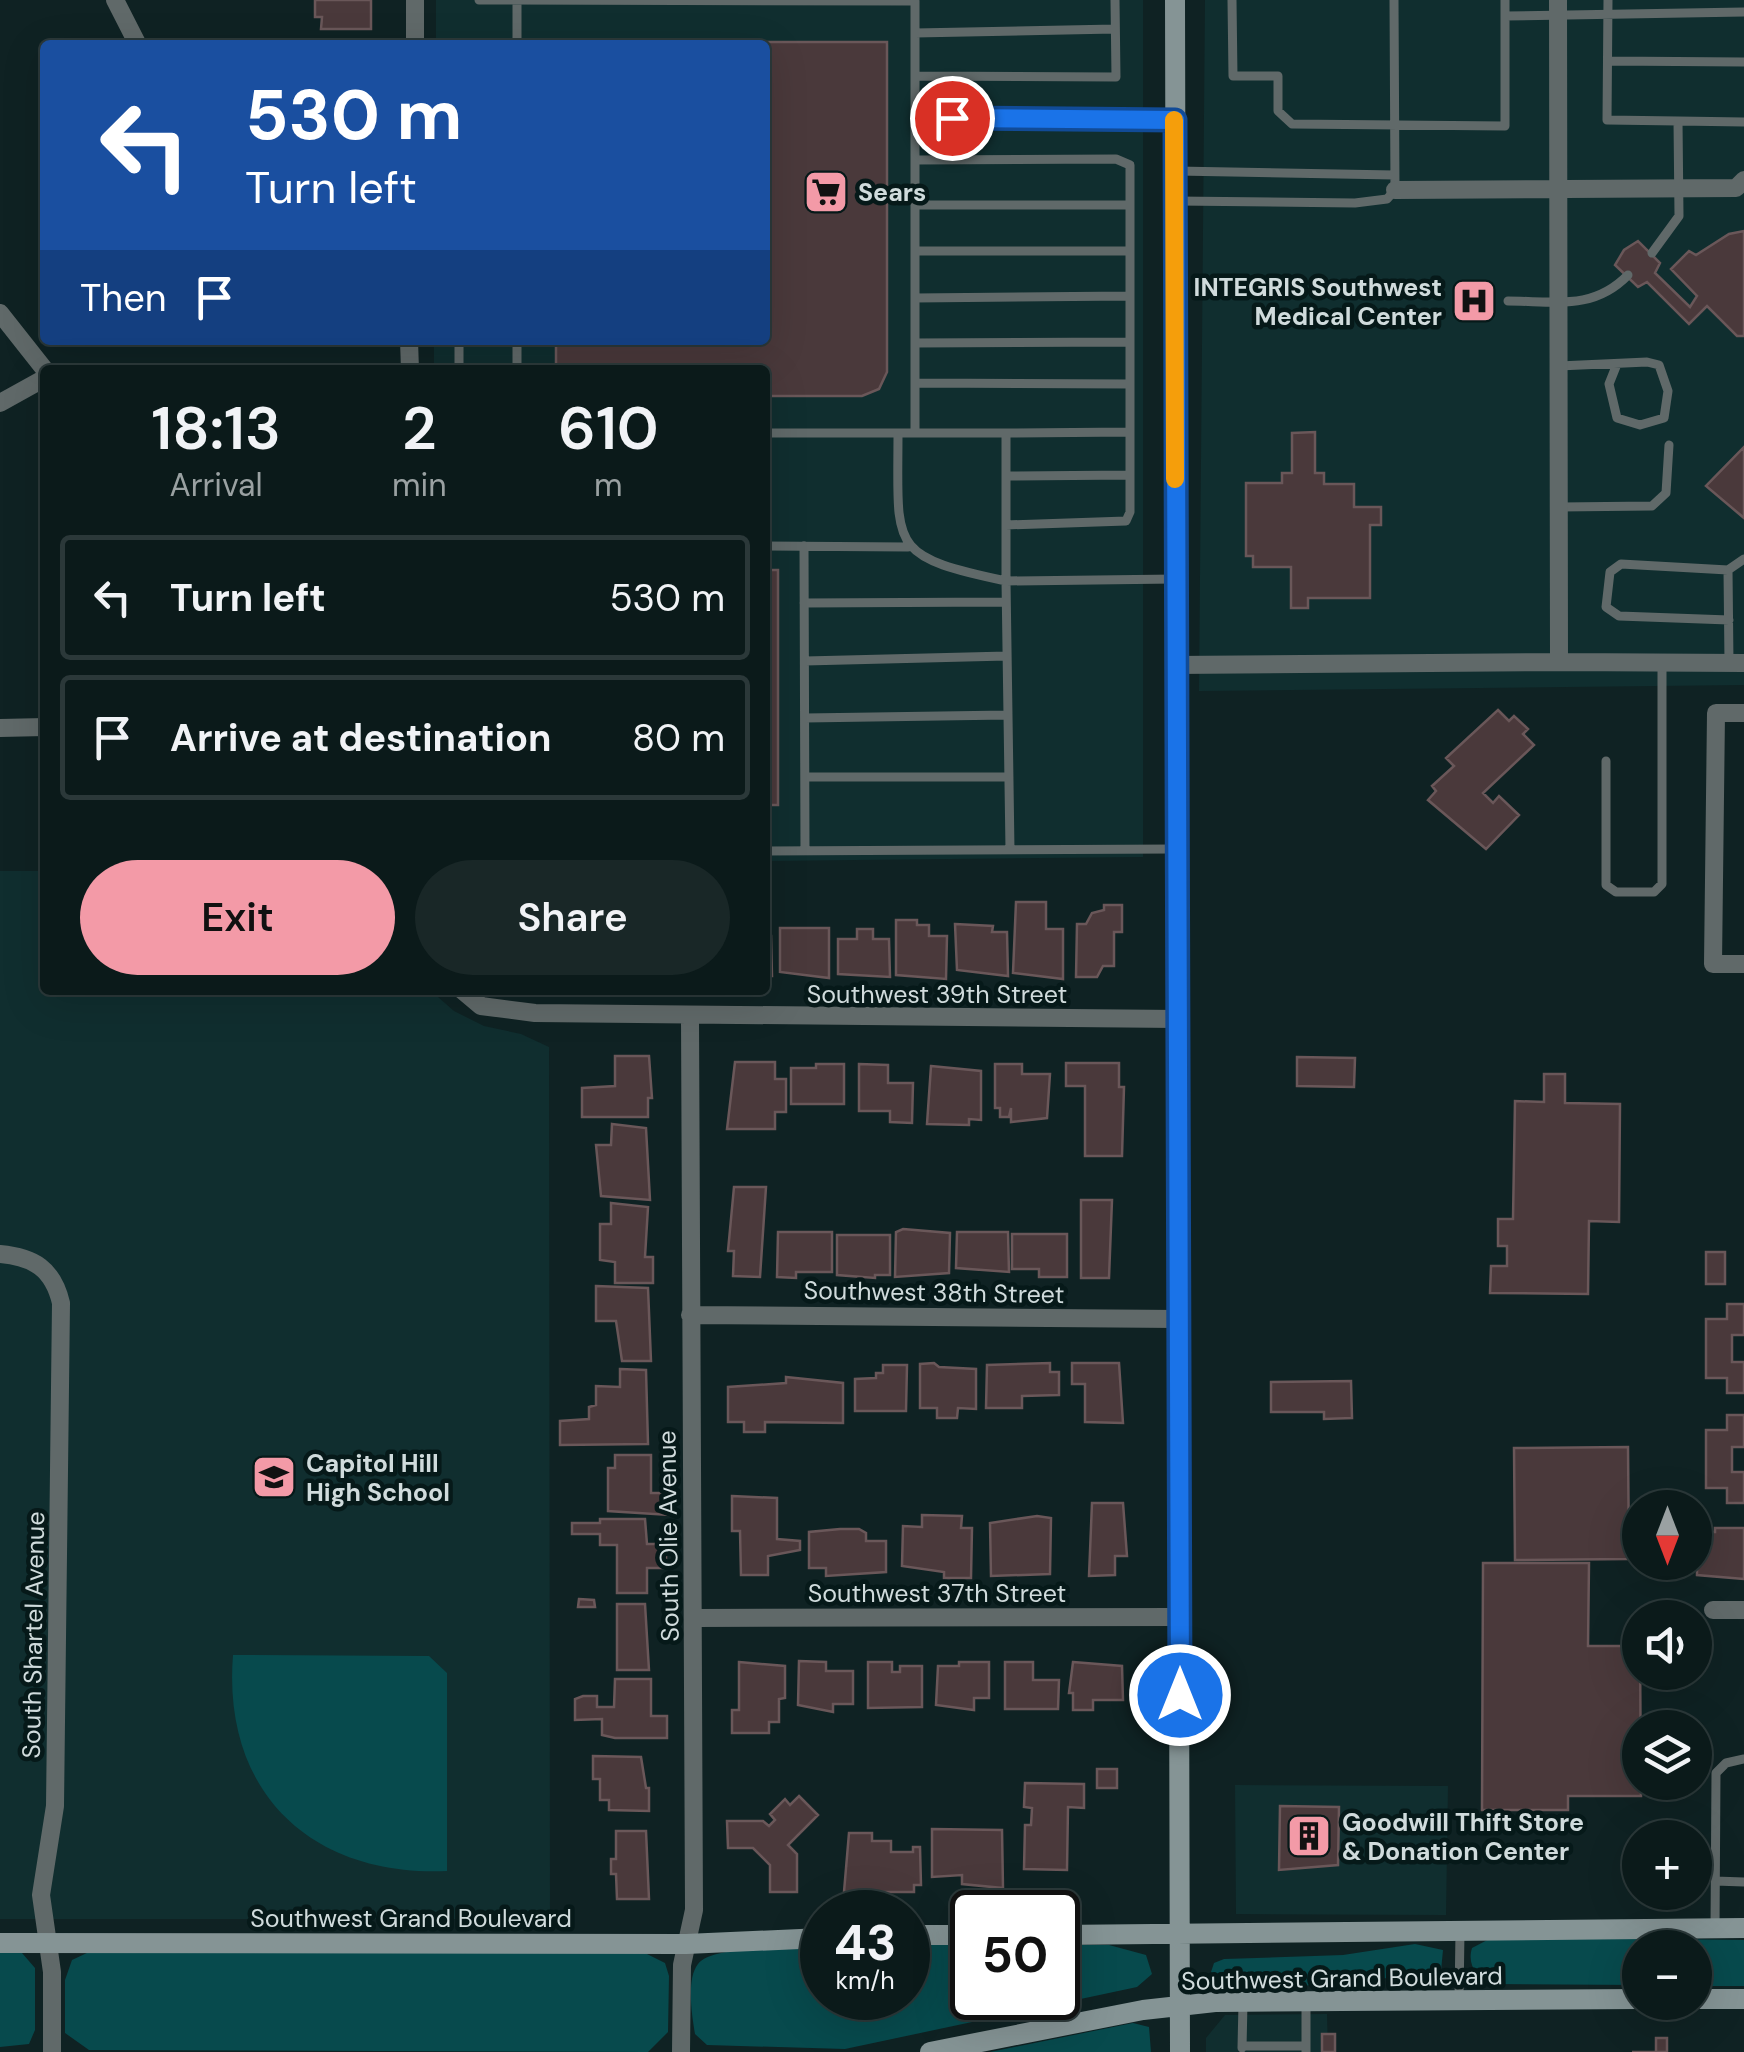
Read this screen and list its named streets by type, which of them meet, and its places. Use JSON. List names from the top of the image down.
{
  "streets": {
    "street": [
      "Southwest 39th Street",
      "Southwest 38th Street",
      "South Olie Avenue",
      "Southwest 37th Street",
      "South Shartel Avenue",
      "Southwest Grand Boulevard"
    ]
  },
  "crossings": [
    ["Southwest 39th Street", "South Olie Avenue"],
    ["Southwest 38th Street", "South Olie Avenue"],
    ["South Olie Avenue", "Southwest 37th Street"],
    ["South Olie Avenue", "Southwest Grand Boulevard"],
    ["South Shartel Avenue", "Southwest Grand Boulevard"]
  ],
  "places": {
    "supermarket": ["Sears"],
    "hospital": ["INTEGRIS Southwest Medical Center"],
    "school or university": ["Capitol Hill High School"],
    "building": ["Goodwill Thift Store & Donation Center"]
  },
  "north": "bottom",
  "page": {
    "turn": ["530 m", "Turn left"],
    "then": "Then",
    "eta": [
      "18:13",
      "Arrival",
      "2",
      "min",
      "610",
      "m"
    ],
    "list": [
      {
        "name": "Turn left",
        "value": "530 m"
      },
      {
        "name": "Arrive at destination",
        "value": "80 m"
      }
    ],
    "buttons": ["Exit", "Share"],
    "map_buttons": ["+", "−"],
    "speed": "43 km/h",
    "limit": "50"
  }
}
